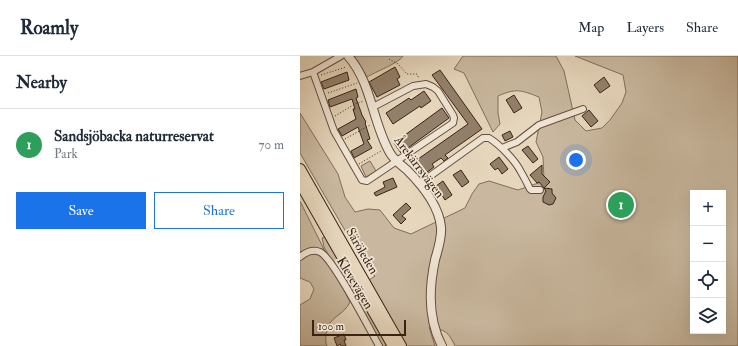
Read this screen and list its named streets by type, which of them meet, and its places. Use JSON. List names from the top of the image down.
{
  "streets": {
    "main road": ["Säröleden"],
    "street": ["Årekärrsvägen", "Klevevägen"]
  },
  "scale_bar": "100 m",
  "page": {
    "header": "Roamly",
    "nav": ["Map", "Layers", "Share"],
    "heading": "Nearby",
    "list": [
      {
        "mark": "1",
        "name": "Sandsjöbacka naturreservat",
        "note": "Park",
        "value": "70 m"
      }
    ],
    "buttons": ["Save", "Share"],
    "map_buttons": ["+", "−"],
    "pins": "1",
    "scale": "100 m"
  }
}
